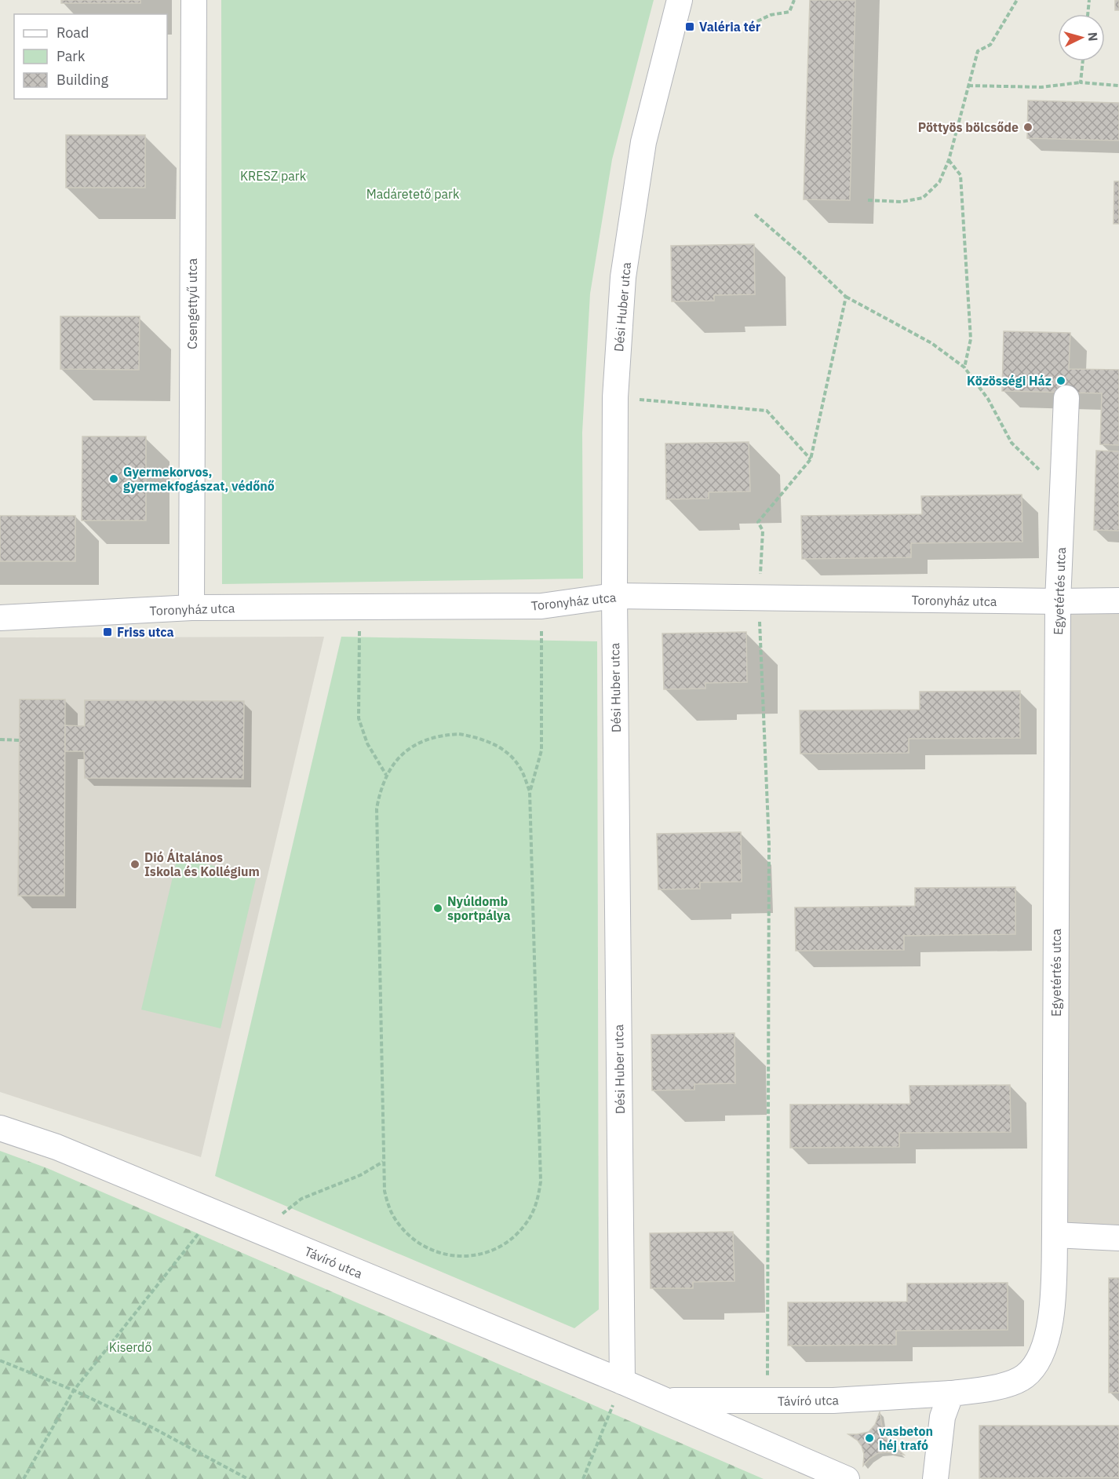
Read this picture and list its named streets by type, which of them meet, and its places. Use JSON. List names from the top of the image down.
{
  "streets": {
    "street": [
      "Csengettyű utca",
      "Dési Huber utca",
      "Egyetértés utca",
      "Toronyház utca",
      "Távíró utca"
    ]
  },
  "crossings": [
    ["Csengettyű utca", "Toronyház utca"],
    ["Dési Huber utca", "Toronyház utca"],
    ["Dési Huber utca", "Távíró utca"],
    ["Egyetértés utca", "Toronyház utca"],
    ["Egyetértés utca", "Távíró utca"]
  ],
  "parks": ["KRESZ park", "Madáretető park", "Kiserdő"],
  "places": {
    "transit": ["Valéria tér", "Friss utca"],
    "other": [
      "Pöttyös bölcsőde",
      "Közösségi Ház",
      "Gyermekorvos, gyermekfogászat, védőnő",
      "Dió Általános Iskola és Kollégium",
      "Nyúldomb sportpálya",
      "vasbeton héj trafó"
    ]
  },
  "legend": ["Road", "Park", "Building"],
  "north": "right"
}
